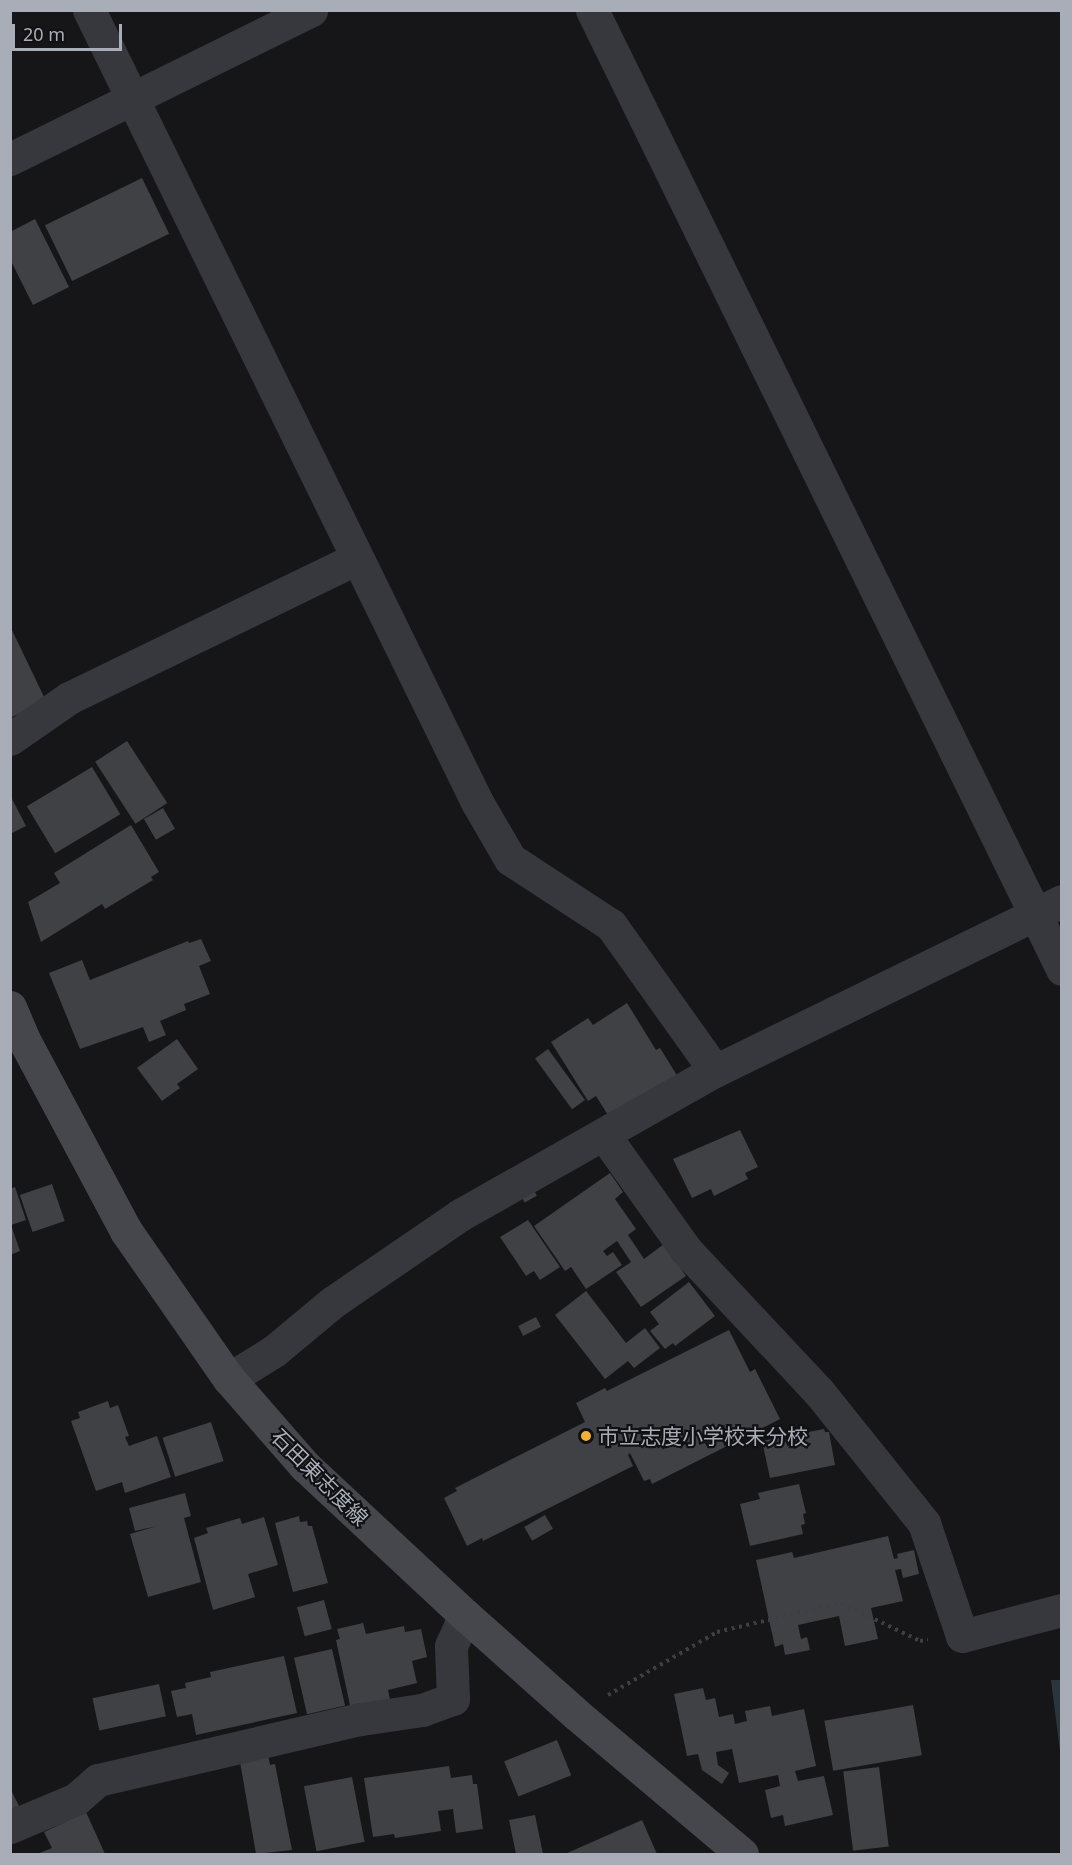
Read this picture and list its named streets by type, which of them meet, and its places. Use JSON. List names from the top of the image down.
{
  "streets": {
    "main road": ["石田東志度線"]
  },
  "places": ["市立志度小学校末分校"],
  "scale_bar": "20 m"
}
